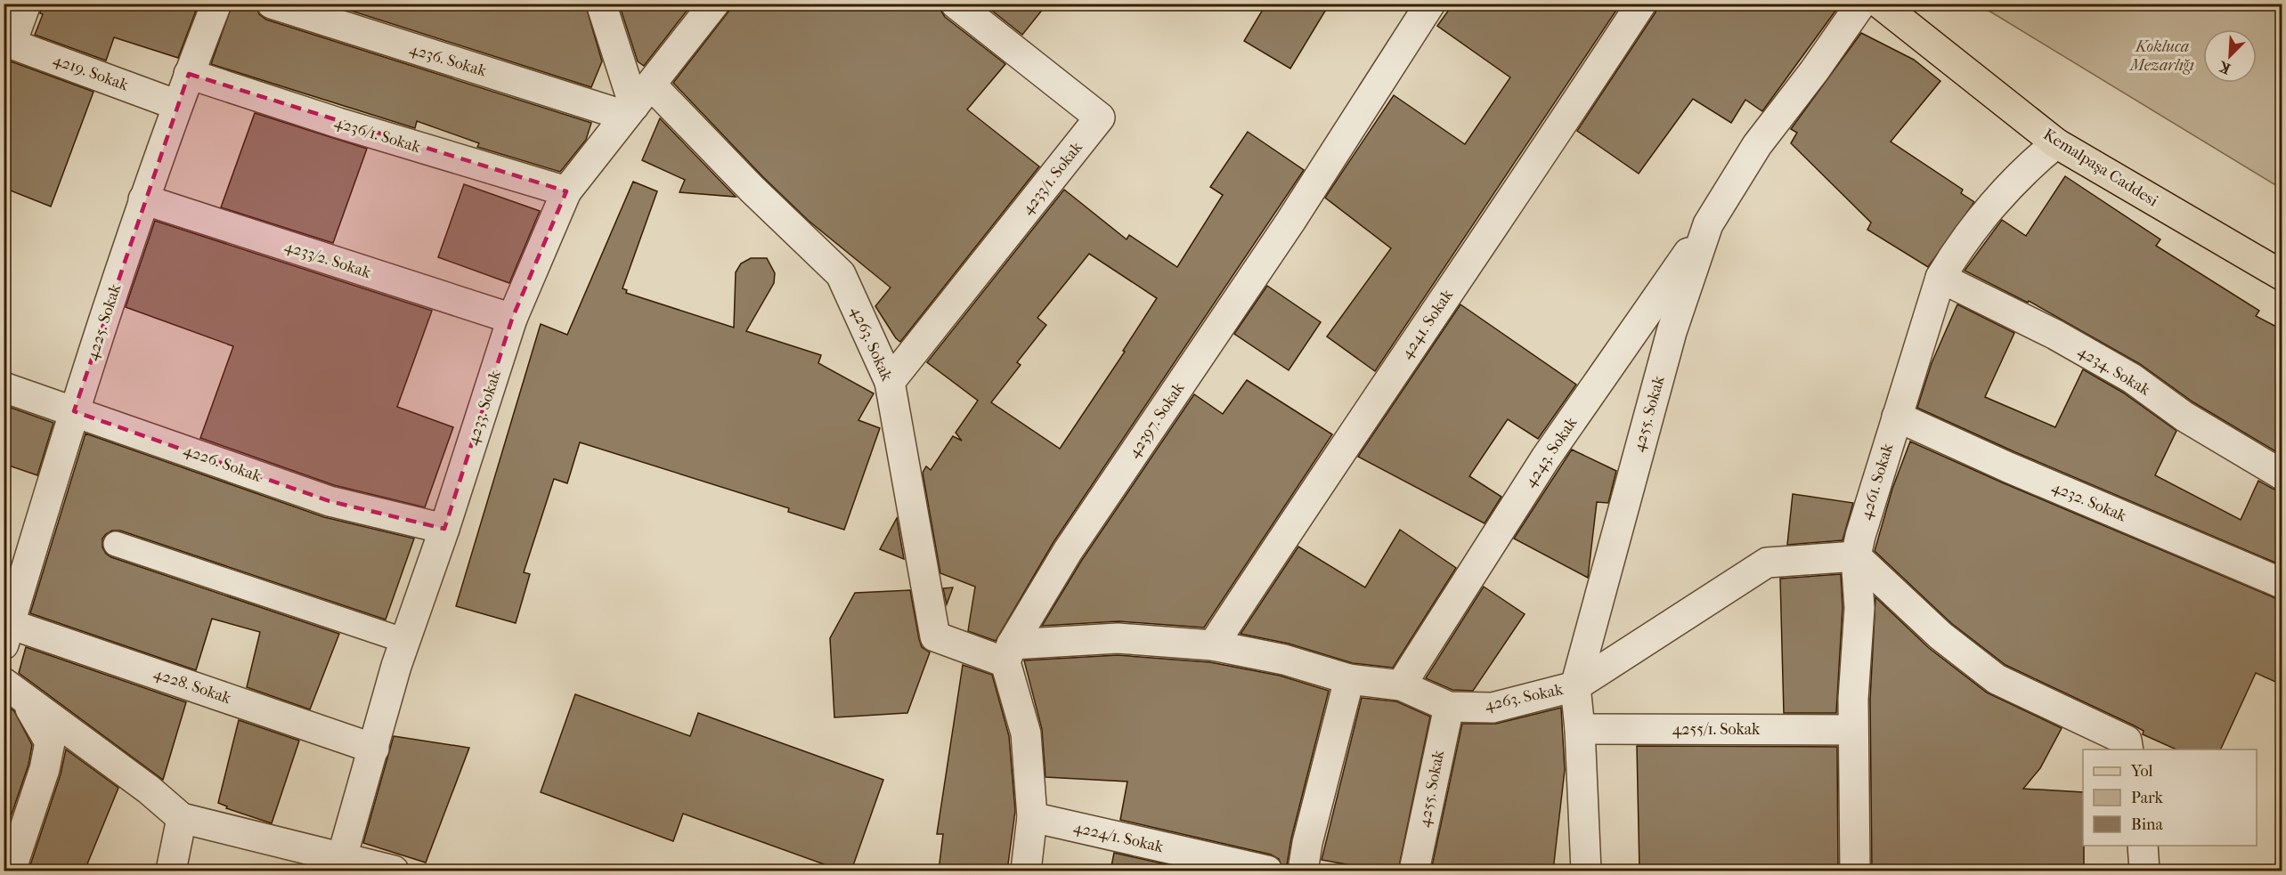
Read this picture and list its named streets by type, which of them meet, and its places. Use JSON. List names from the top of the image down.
{
  "streets": {
    "main road": ["Kemalpaşa Caddesi"],
    "street": [
      "4236. Sokak",
      "4219. Sokak",
      "4236/1. Sokak",
      "4233/1. Sokak",
      "4233/2. Sokak",
      "4225. Sokak",
      "4241. Sokak",
      "4263. Sokak",
      "4234. Sokak",
      "4233. Sokak",
      "4255. Sokak",
      "42397. Sokak",
      "4243. Sokak",
      "4226. Sokak",
      "4261. Sokak",
      "4232. Sokak",
      "4228. Sokak",
      "4255/1. Sokak",
      "4224/1. Sokak"
    ]
  },
  "crossings": [
    ["4236. Sokak", "4263. Sokak"],
    ["4236. Sokak", "4233. Sokak"],
    ["4219. Sokak", "4225. Sokak"],
    ["4236/1. Sokak", "4225. Sokak"],
    ["4236/1. Sokak", "4233. Sokak"],
    ["Kemalpaşa Caddesi", "4261. Sokak"],
    ["4233/1. Sokak", "4263. Sokak"],
    ["4233/2. Sokak", "4225. Sokak"],
    ["4233/2. Sokak", "4233. Sokak"],
    ["4225. Sokak", "4226. Sokak"],
    ["4225. Sokak", "4228. Sokak"],
    ["4241. Sokak", "4263. Sokak"],
    ["4263. Sokak", "4233. Sokak"],
    ["4263. Sokak", "4255. Sokak"],
    ["4263. Sokak", "42397. Sokak"],
    ["4263. Sokak", "4243. Sokak"],
    ["4263. Sokak", "4261. Sokak"],
    ["4234. Sokak", "4261. Sokak"],
    ["4233. Sokak", "4226. Sokak"],
    ["4233. Sokak", "4228. Sokak"],
    ["4255. Sokak", "4243. Sokak"],
    ["4255. Sokak", "4255/1. Sokak"],
    ["4261. Sokak", "4232. Sokak"],
    ["4261. Sokak", "4255/1. Sokak"]
  ],
  "parks": ["Kokluca Mezarlığı"],
  "legend": ["Yol", "Park", "Bina"],
  "north": "bottom left"
}
